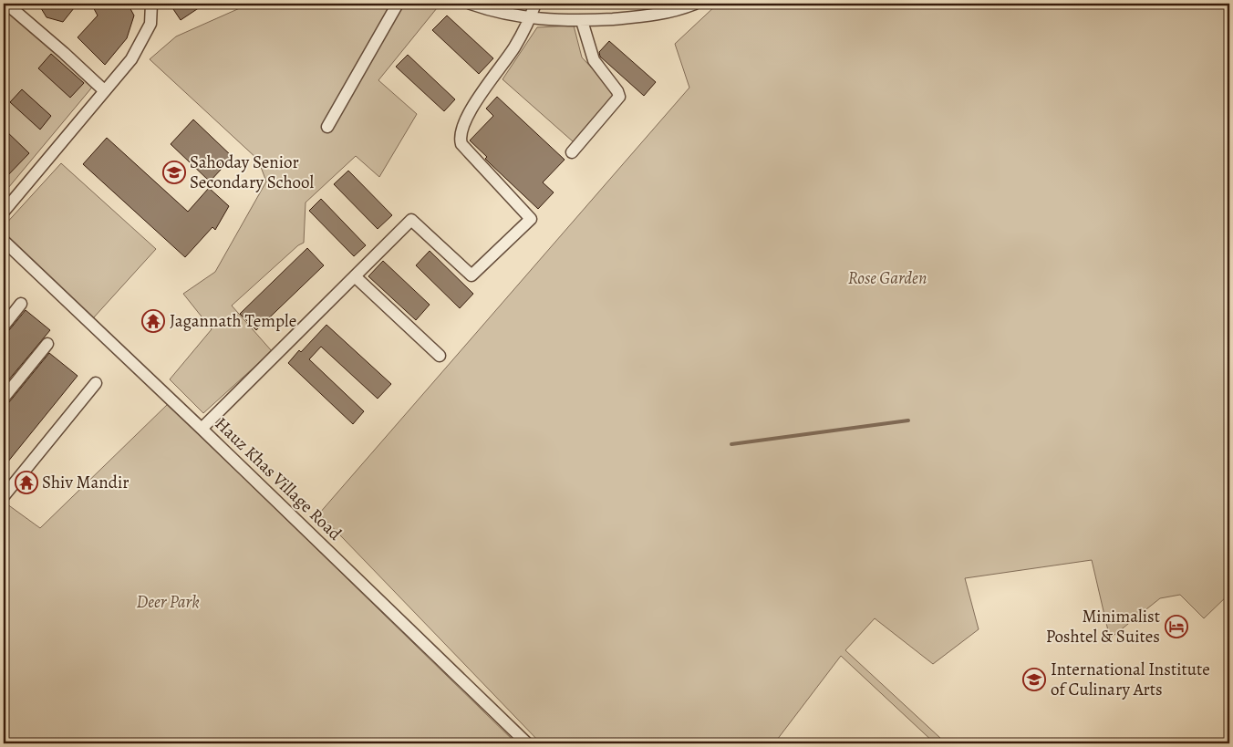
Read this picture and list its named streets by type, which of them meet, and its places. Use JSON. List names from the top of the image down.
{
  "streets": {
    "street": ["Hauz Khas Village Road"]
  },
  "parks": ["Rose Garden", "Deer Park"],
  "places": {
    "school or university": ["Sahoday Senior Secondary School", "International Institute of Culinary Arts"],
    "temple": ["Jagannath Temple", "Shiv Mandir"],
    "hotel": ["Minimalist Poshtel & Suites"]
  }
}
